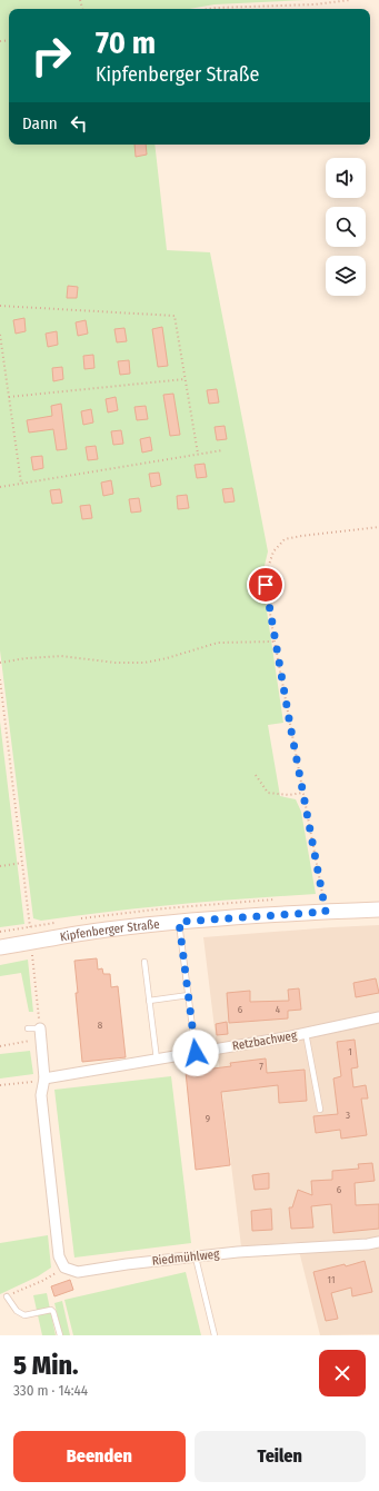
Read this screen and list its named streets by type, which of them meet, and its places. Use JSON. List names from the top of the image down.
{
  "streets": {
    "street": ["Kipfenberger Straße", "Retzbachweg", "Riedmühlweg"]
  },
  "house_numbers": [
    "6",
    "4",
    "8",
    "1",
    "7",
    "3",
    "9",
    "6",
    "11"
  ],
  "page": {
    "turn": ["70 m", "Kipfenberger Straße"],
    "then": "Dann",
    "heading": ["5 Min.", "330 m · 14:44"],
    "buttons": ["Beenden", "Teilen"]
  }
}
